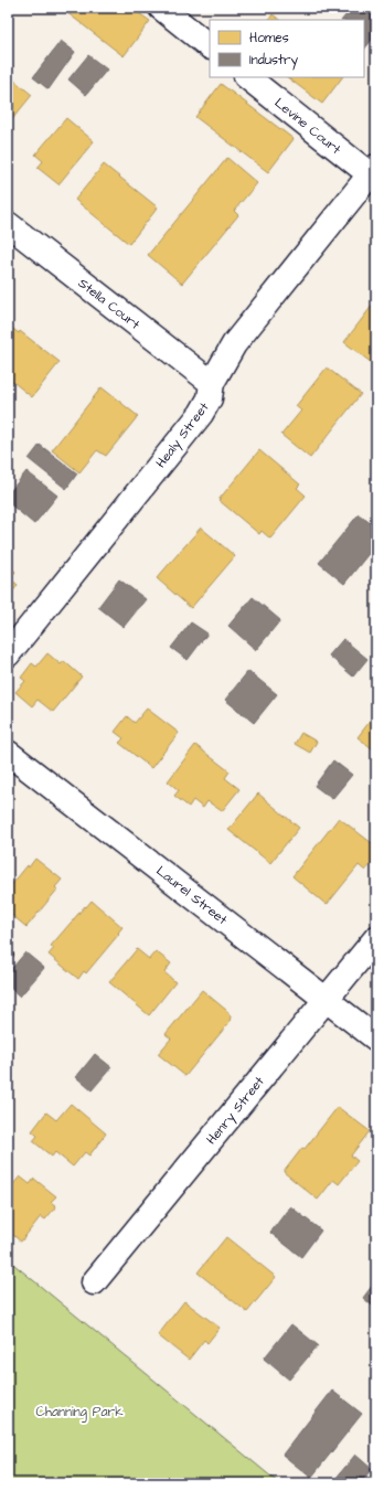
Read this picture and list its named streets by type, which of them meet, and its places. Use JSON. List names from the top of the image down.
{
  "streets": {
    "street": [
      "Levine Court",
      "Stella Court",
      "Healy Street",
      "Laurel Street",
      "Henry Street"
    ]
  },
  "crossings": [
    ["Levine Court", "Healy Street"],
    ["Stella Court", "Healy Street"],
    ["Laurel Street", "Henry Street"]
  ],
  "parks": ["Channing Park"],
  "legend": ["Homes", "Industry"]
}
